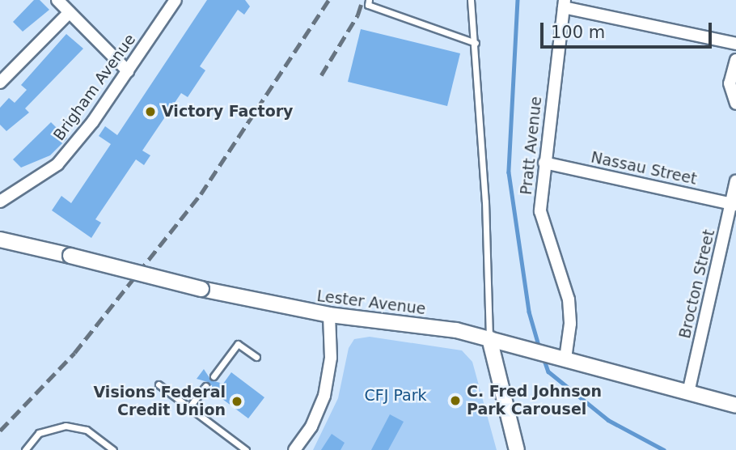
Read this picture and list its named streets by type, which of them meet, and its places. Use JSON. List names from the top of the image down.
{
  "streets": {
    "street": [
      "Brigham Avenue",
      "Pratt Avenue",
      "Nassau Street",
      "Brocton Street",
      "Lester Avenue"
    ]
  },
  "crossings": [
    ["Pratt Avenue", "Nassau Street"],
    ["Pratt Avenue", "Lester Avenue"],
    ["Nassau Street", "Brocton Street"],
    ["Brocton Street", "Lester Avenue"]
  ],
  "parks": ["CFJ Park"],
  "places": ["Victory Factory", "C. Fred Johnson Park Carousel", "Visions Federal Credit Union"],
  "scale_bar": "100 m"
}
